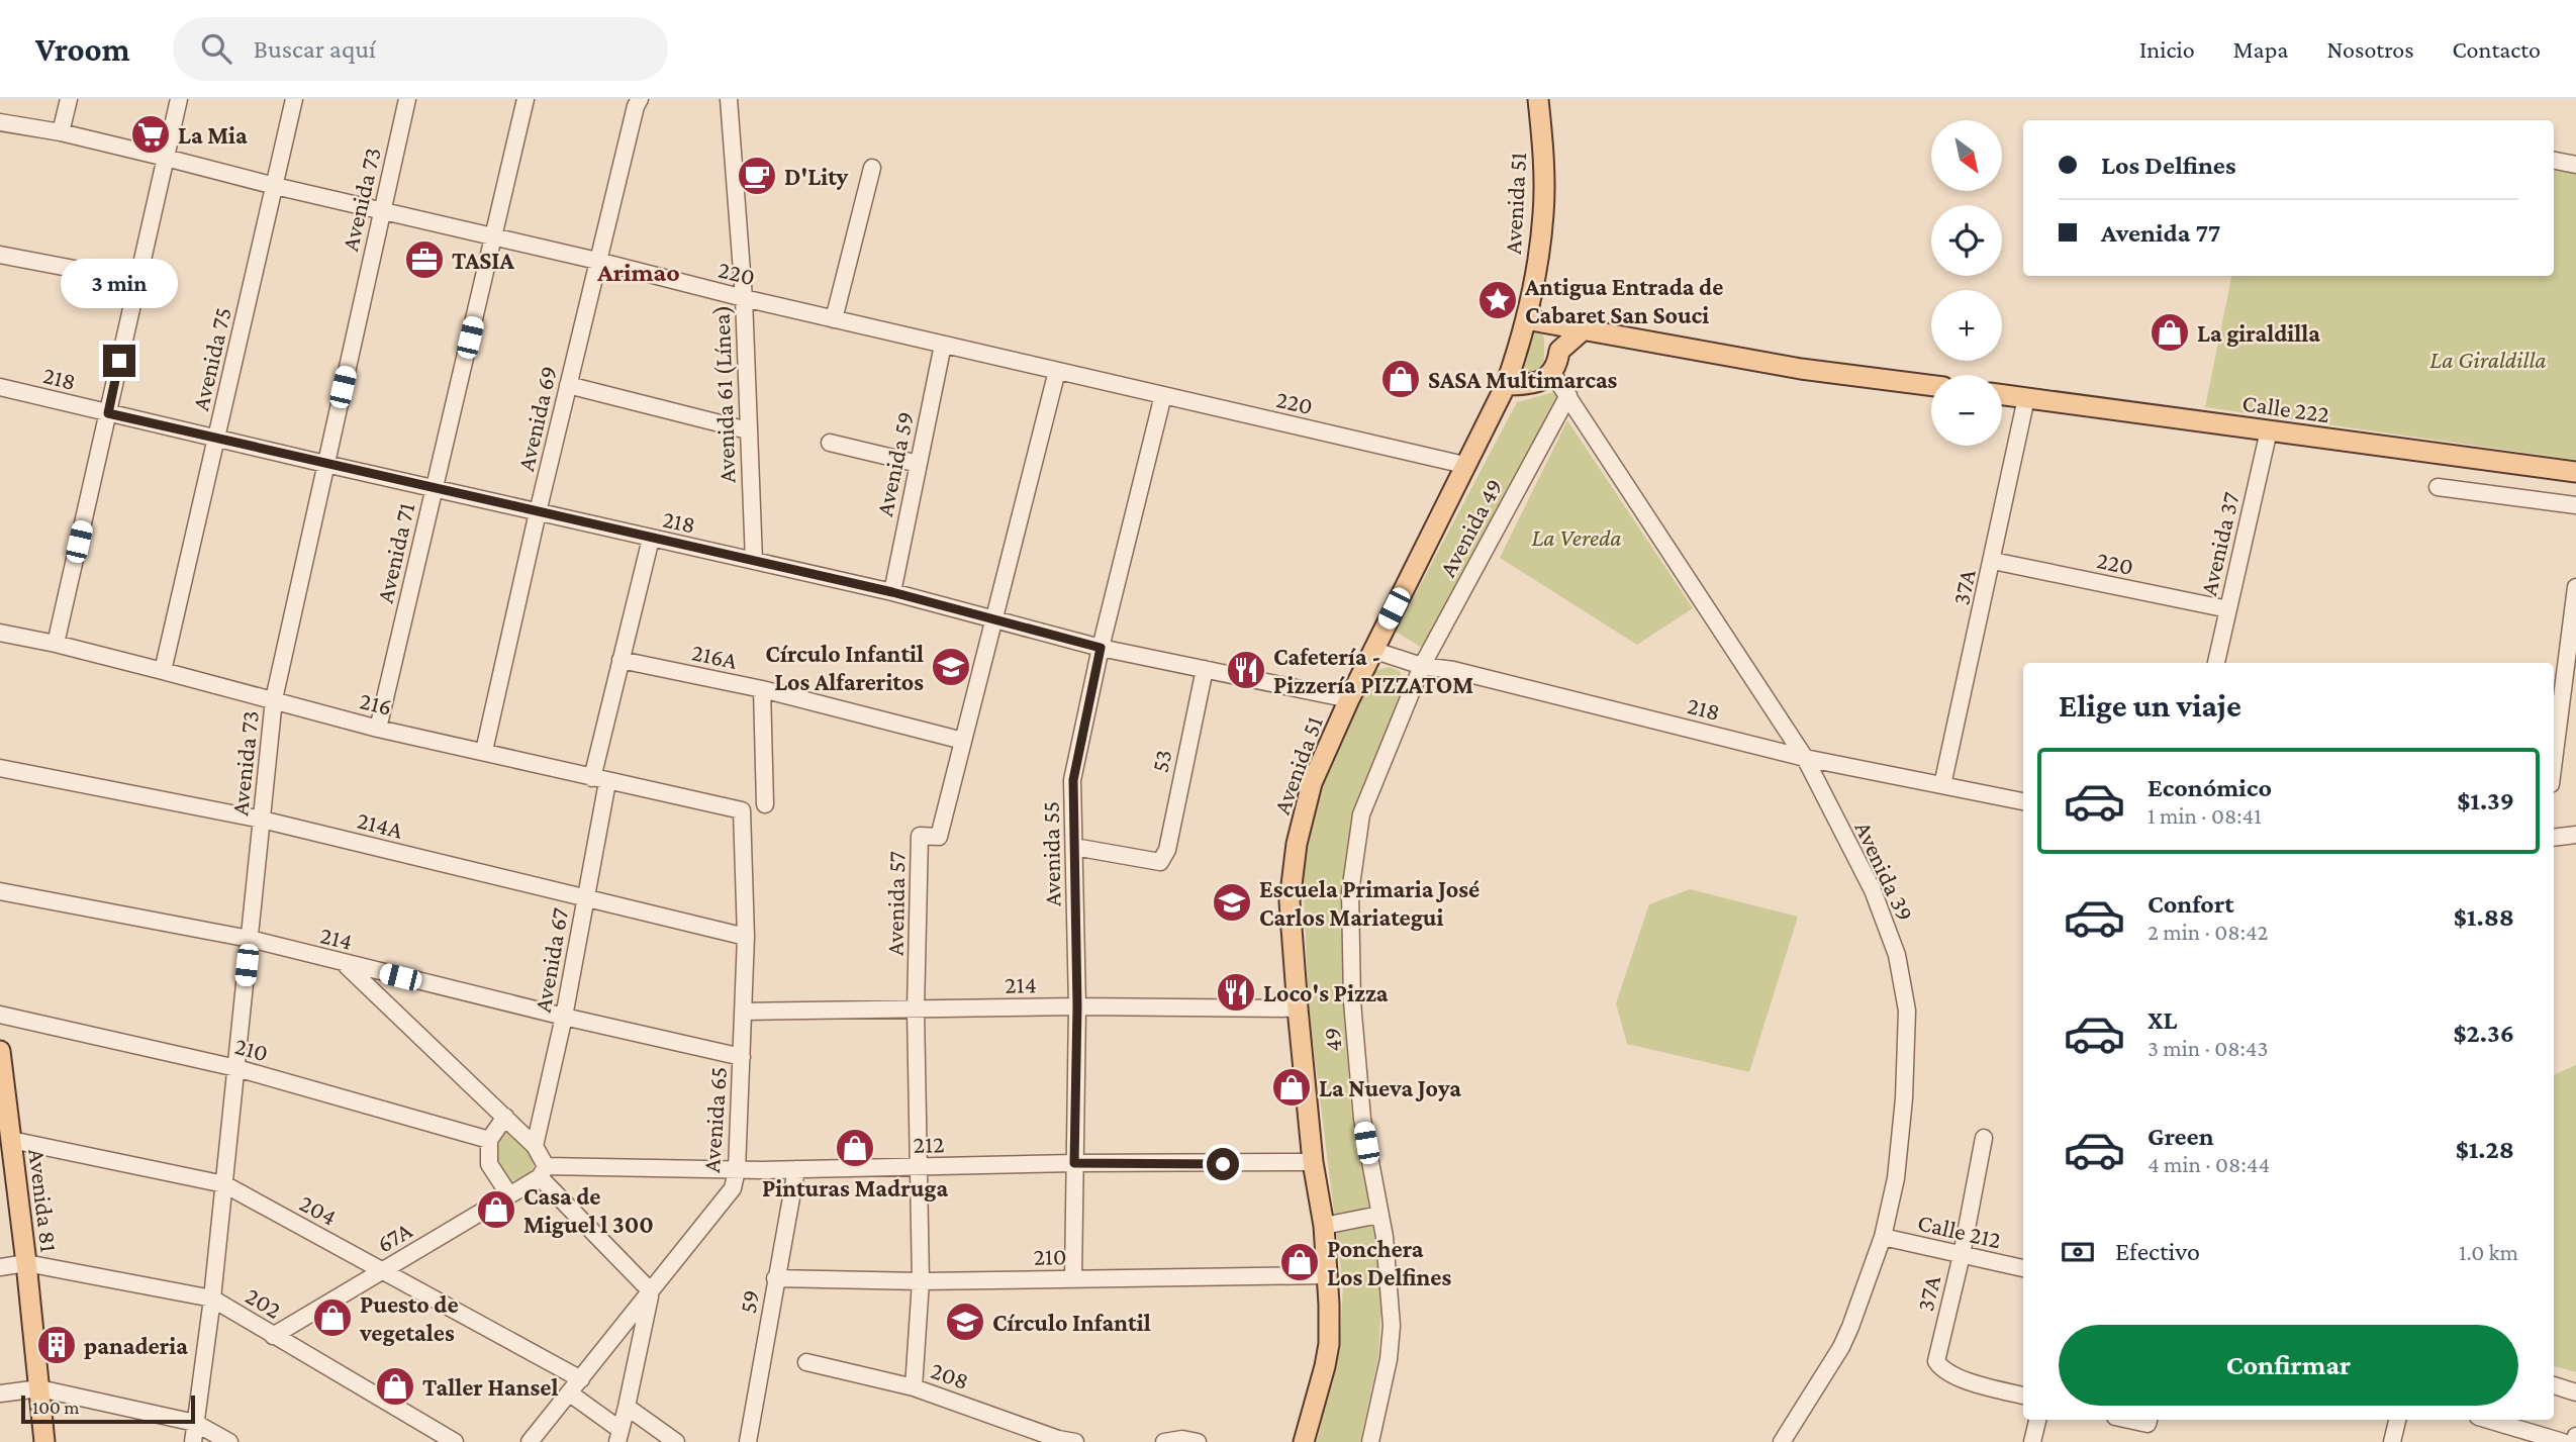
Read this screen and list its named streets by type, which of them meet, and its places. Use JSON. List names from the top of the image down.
{
  "streets": {
    "main road": ["Avenida 51", "Calle 222", "Avenida 81"],
    "street": [
      "Avenida 73",
      "220",
      "Avenida 75",
      "218",
      "Avenida 61 (Línea)",
      "Avenida 69",
      "Avenida 59",
      "Avenida 49",
      "Avenida 37",
      "Avenida 71",
      "37A",
      "216A",
      "216",
      "53",
      "214A",
      "Avenida 55",
      "Avenida 39",
      "Avenida 57",
      "214",
      "Avenida 67",
      "49",
      "210",
      "Avenida 65",
      "212",
      "204",
      "Calle 212",
      "67A",
      "59",
      "202",
      "208"
    ]
  },
  "crossings": [
    ["Avenida 73", "220"],
    ["Avenida 73", "218"],
    ["Avenida 73", "216"],
    ["Avenida 73", "214A"],
    ["Avenida 73", "214"],
    ["Avenida 73", "210"],
    ["Avenida 73", "204"],
    ["Avenida 73", "202"],
    ["Avenida 51", "220"],
    ["Avenida 51", "218"],
    ["Avenida 51", "214"],
    ["Avenida 51", "210"],
    ["Avenida 51", "212"],
    ["220", "Avenida 75"],
    ["220", "Avenida 61 (Línea)"],
    ["220", "Avenida 69"],
    ["220", "Avenida 59"],
    ["220", "Avenida 37"],
    ["220", "Avenida 71"],
    ["220", "37A"],
    ["220", "Avenida 55"],
    ["220", "Avenida 57"],
    ["Avenida 75", "218"],
    ["Avenida 75", "216"],
    ["218", "Avenida 61 (Línea)"],
    ["218", "Avenida 69"],
    ["218", "Avenida 59"],
    ["218", "Avenida 49"],
    ["218", "Avenida 71"],
    ["218", "37A"],
    ["218", "53"],
    ["218", "Avenida 55"],
    ["218", "Avenida 39"],
    ["218", "Avenida 57"],
    ["218", "Avenida 67"],
    ["Calle 222", "Avenida 37"],
    ["Calle 222", "37A"],
    ["Avenida 69", "216"],
    ["Avenida 49", "Avenida 39"],
    ["Avenida 49", "49"],
    ["Avenida 71", "216"],
    ["37A", "Calle 212"],
    ["216A", "Avenida 57"],
    ["216A", "Avenida 67"],
    ["216", "Avenida 67"],
    ["216", "Avenida 65"],
    ["53", "Avenida 55"],
    ["214A", "Avenida 67"],
    ["214A", "Avenida 65"],
    ["Avenida 55", "214"],
    ["Avenida 55", "210"],
    ["Avenida 55", "212"],
    ["Avenida 39", "Calle 212"],
    ["Avenida 57", "214"],
    ["Avenida 57", "210"],
    ["Avenida 57", "212"],
    ["Avenida 57", "208"],
    ["214", "Avenida 67"],
    ["214", "Avenida 65"],
    ["210", "59"],
    ["Avenida 65", "212"],
    ["212", "67A"],
    ["212", "59"],
    ["Avenida 81", "204"],
    ["Avenida 81", "202"],
    ["204", "67A"],
    ["67A", "202"]
  ],
  "districts": ["Arimao"],
  "parks": ["La Giraldilla", "La Vereda"],
  "places": {
    "supermarket": ["La Mia"],
    "cafe": ["D'Lity"],
    "office": ["TASIA"],
    "place": ["Antigua Entrada de Cabaret San Souci"],
    "shop": [
      "La giraldilla",
      "SASA Multimarcas",
      "La Nueva Joya",
      "Pinturas Madruga",
      "Casa de Miguel l 300",
      "Ponchera Los Delfines",
      "Puesto de vegetales",
      "Taller Hansel"
    ],
    "school or university": ["Círculo Infantil Los Alfareritos", "Escuela Primaria José Carlos Mariategui", "Círculo Infantil"],
    "restaurant": ["Cafetería - Pizzería PIZZATOM", "Loco's Pizza"],
    "building": ["panaderia"]
  },
  "scale_bar": "100 m",
  "north": "bottom right",
  "page": {
    "header": "Vroom",
    "search": "Buscar aquí",
    "nav": [
      "Inicio",
      "Mapa",
      "Nosotros",
      "Contacto"
    ],
    "map_buttons": ["+", "−"],
    "banner": ["Los Delfines", "Avenida 77"],
    "bubble": "3 min",
    "heading": "Elige un viaje",
    "list": [
      {
        "name": "Económico",
        "note": "1 min · 08:41",
        "value": "$1.39"
      },
      {
        "name": "Confort",
        "note": "2 min · 08:42",
        "value": "$1.88"
      },
      {
        "name": "XL",
        "note": "3 min · 08:43",
        "value": "$2.36"
      },
      {
        "name": "Green",
        "note": "4 min · 08:44",
        "value": "$1.28"
      }
    ],
    "pay": ["Efectivo", "1.0 km"],
    "buttons": "Confirmar",
    "scale": "100 m"
  }
}
